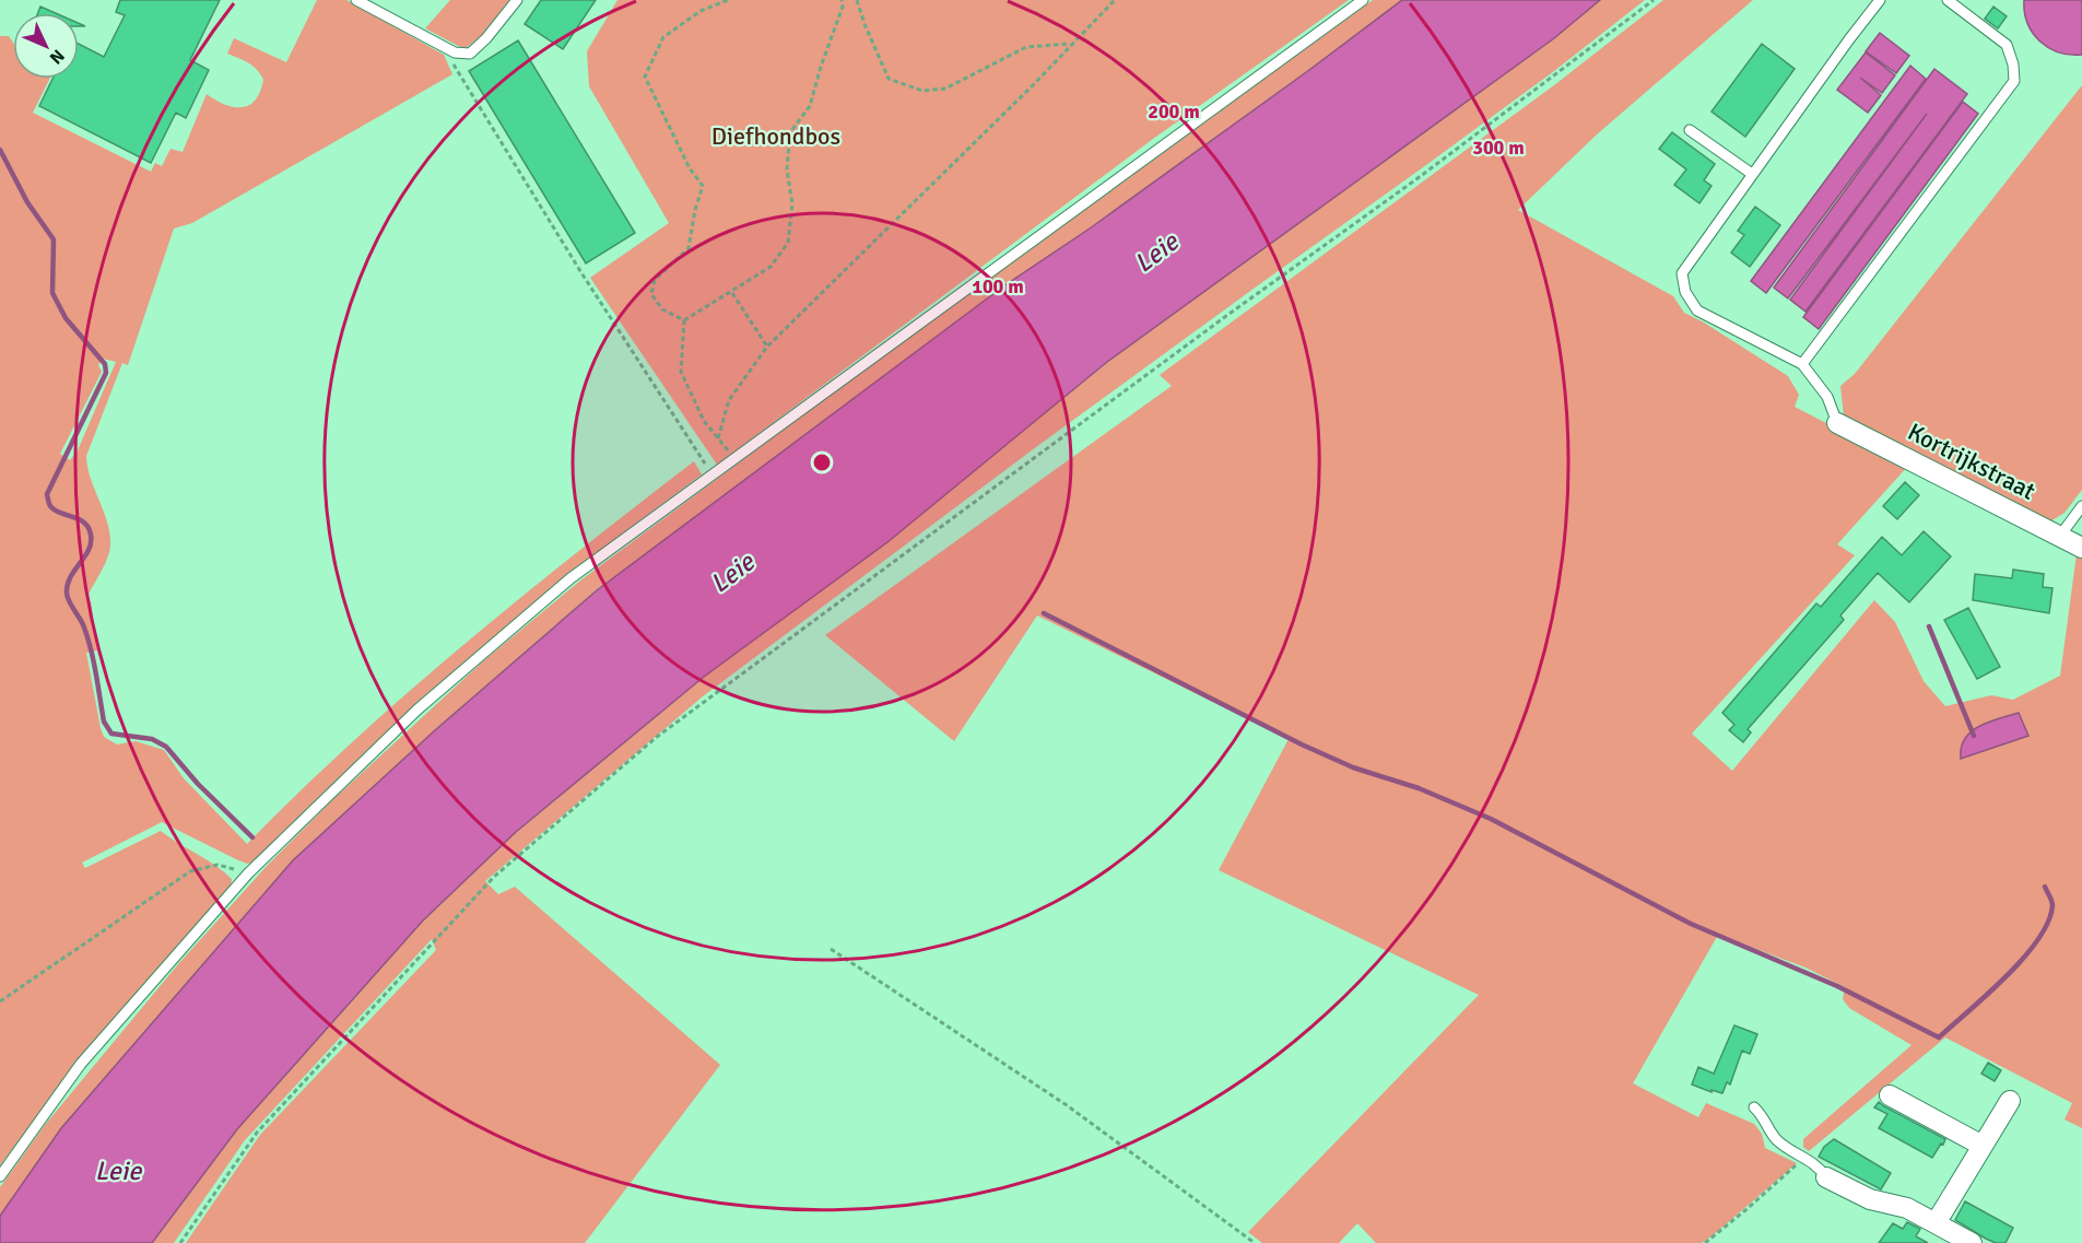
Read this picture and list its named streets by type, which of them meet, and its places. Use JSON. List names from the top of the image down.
{
  "streets": {
    "street": ["Kortrijkstraat"]
  },
  "water": ["Leie"],
  "parks": ["Diefhondbos"],
  "north": "bottom right",
  "rings": ["200 m", "300 m", "100 m"]
}
